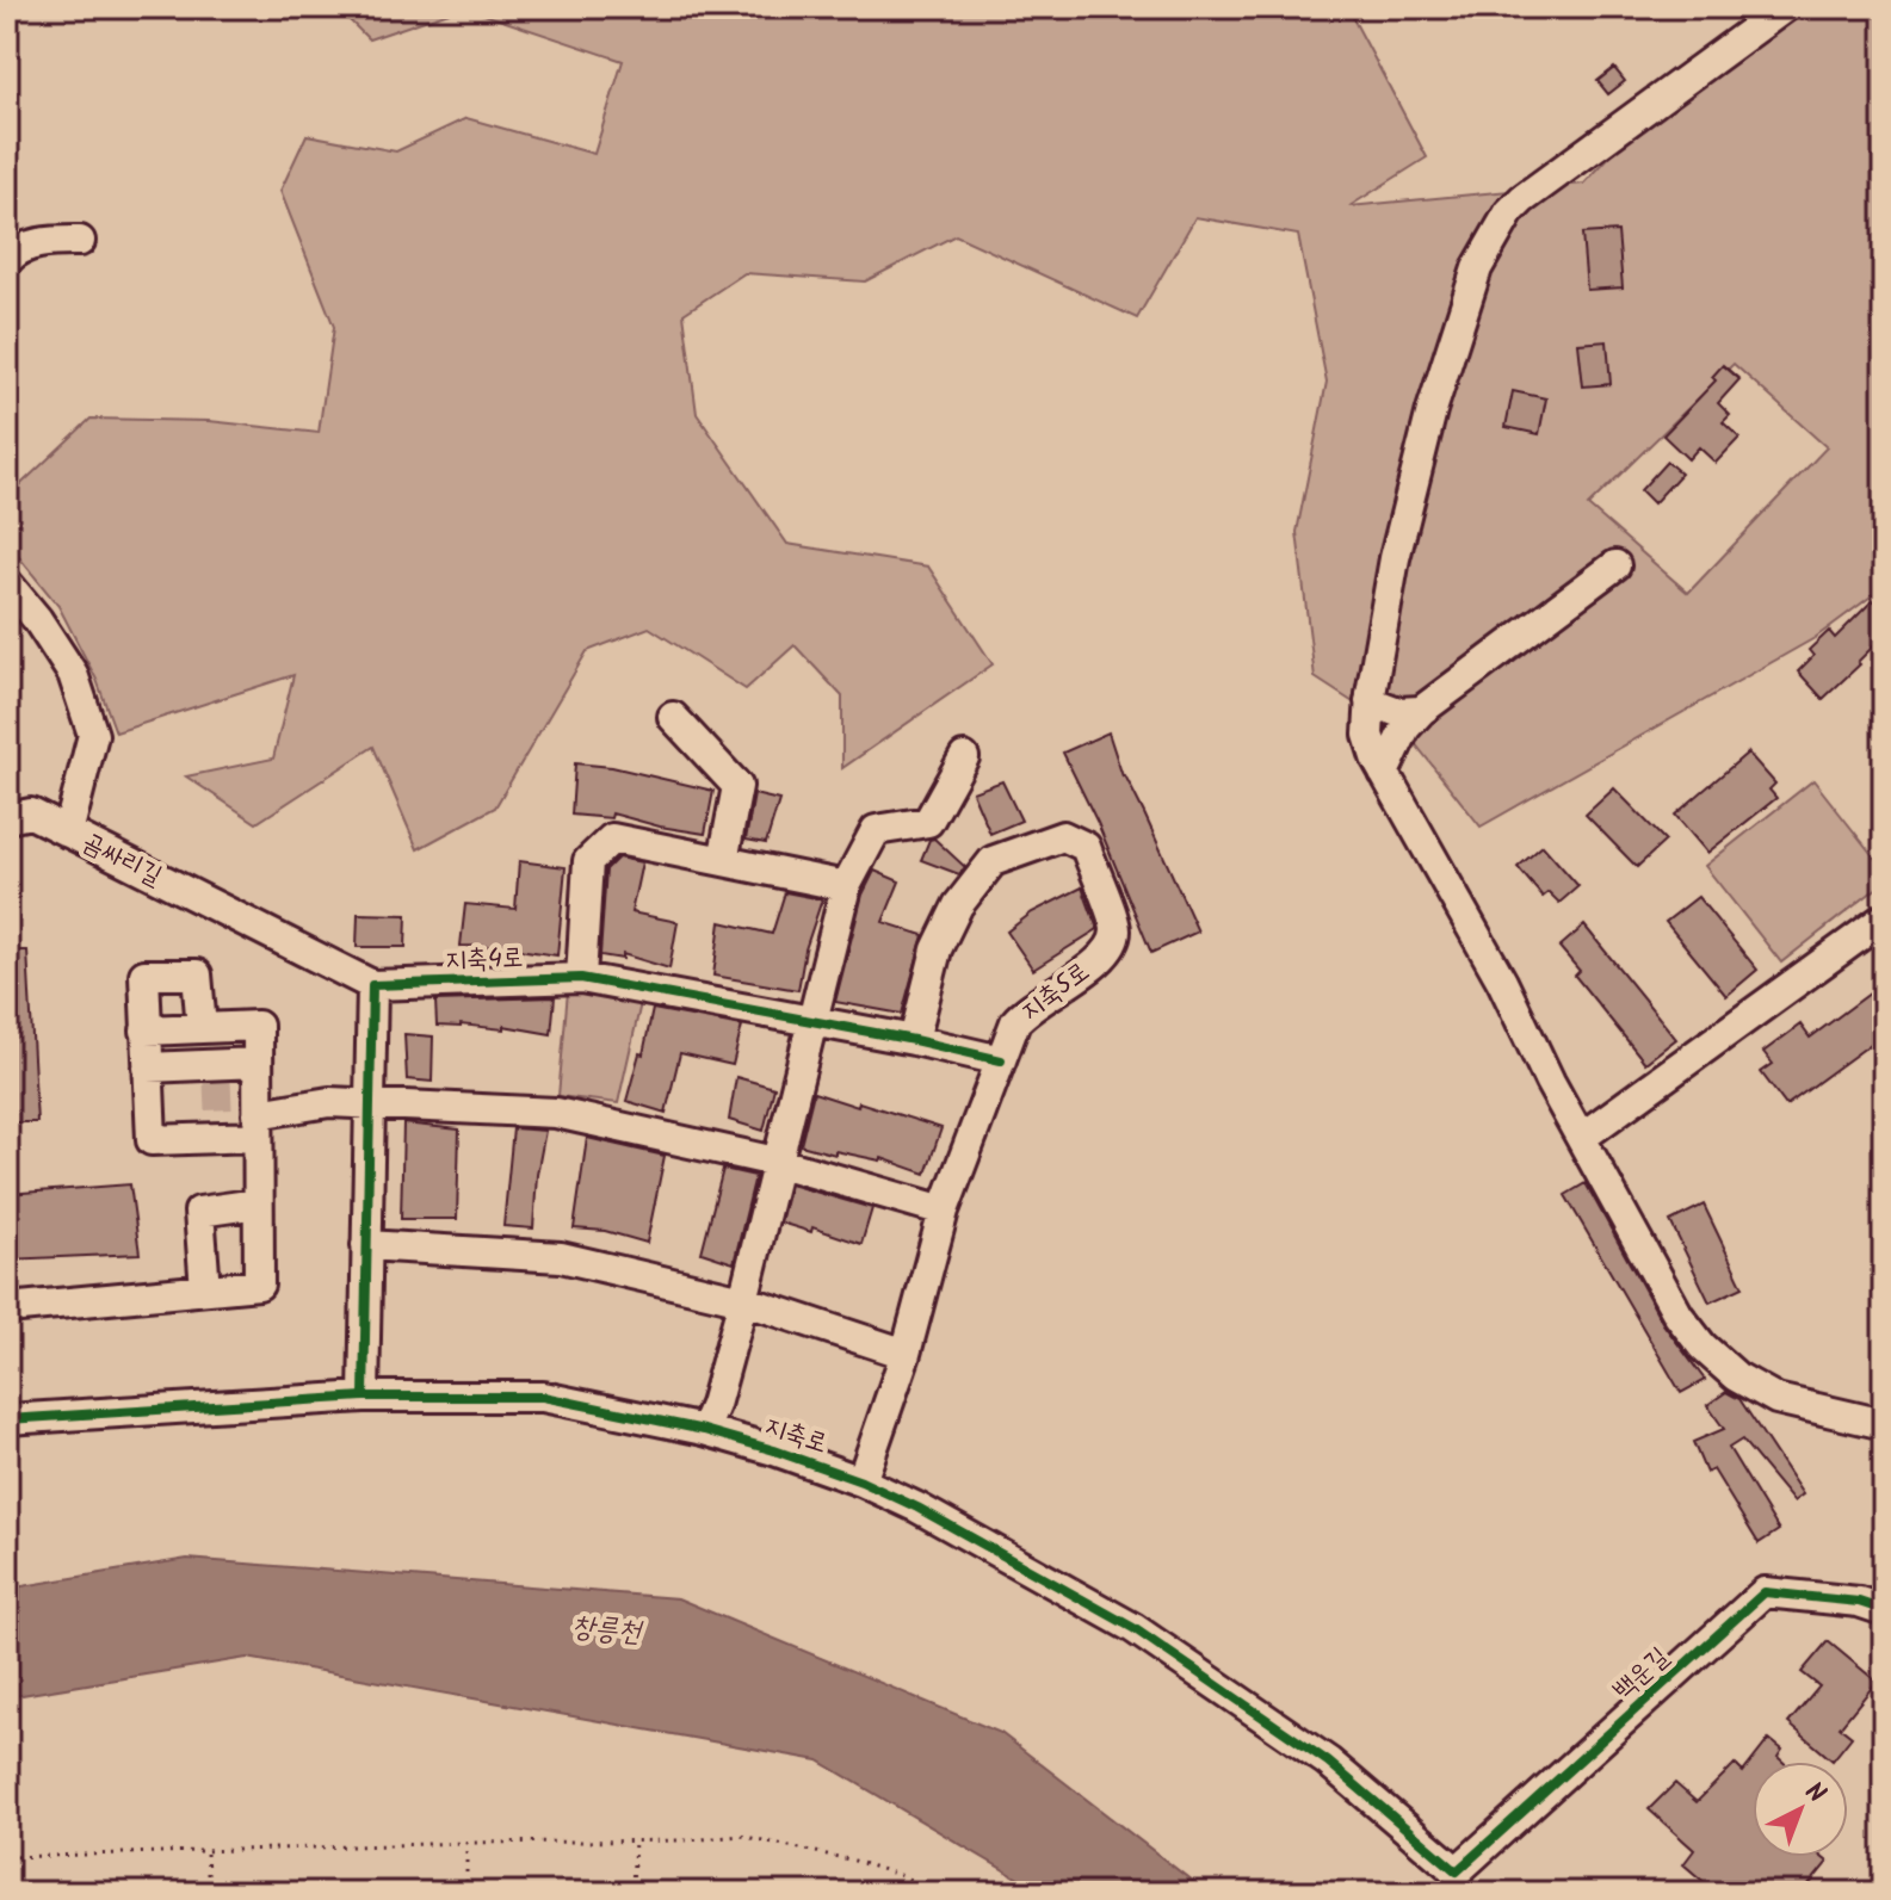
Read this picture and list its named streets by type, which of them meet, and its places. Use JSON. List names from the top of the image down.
{
  "streets": {
    "street": [
      "곰싸리길",
      "지축4로",
      "지축5로",
      "지축로",
      "백운길"
    ]
  },
  "crossings": [
    ["곰싸리길", "지축4로"],
    ["지축4로", "지축5로"],
    ["지축5로", "지축로"],
    ["지축로", "백운길"]
  ],
  "water": ["창릉천"],
  "north": "top right"
}
